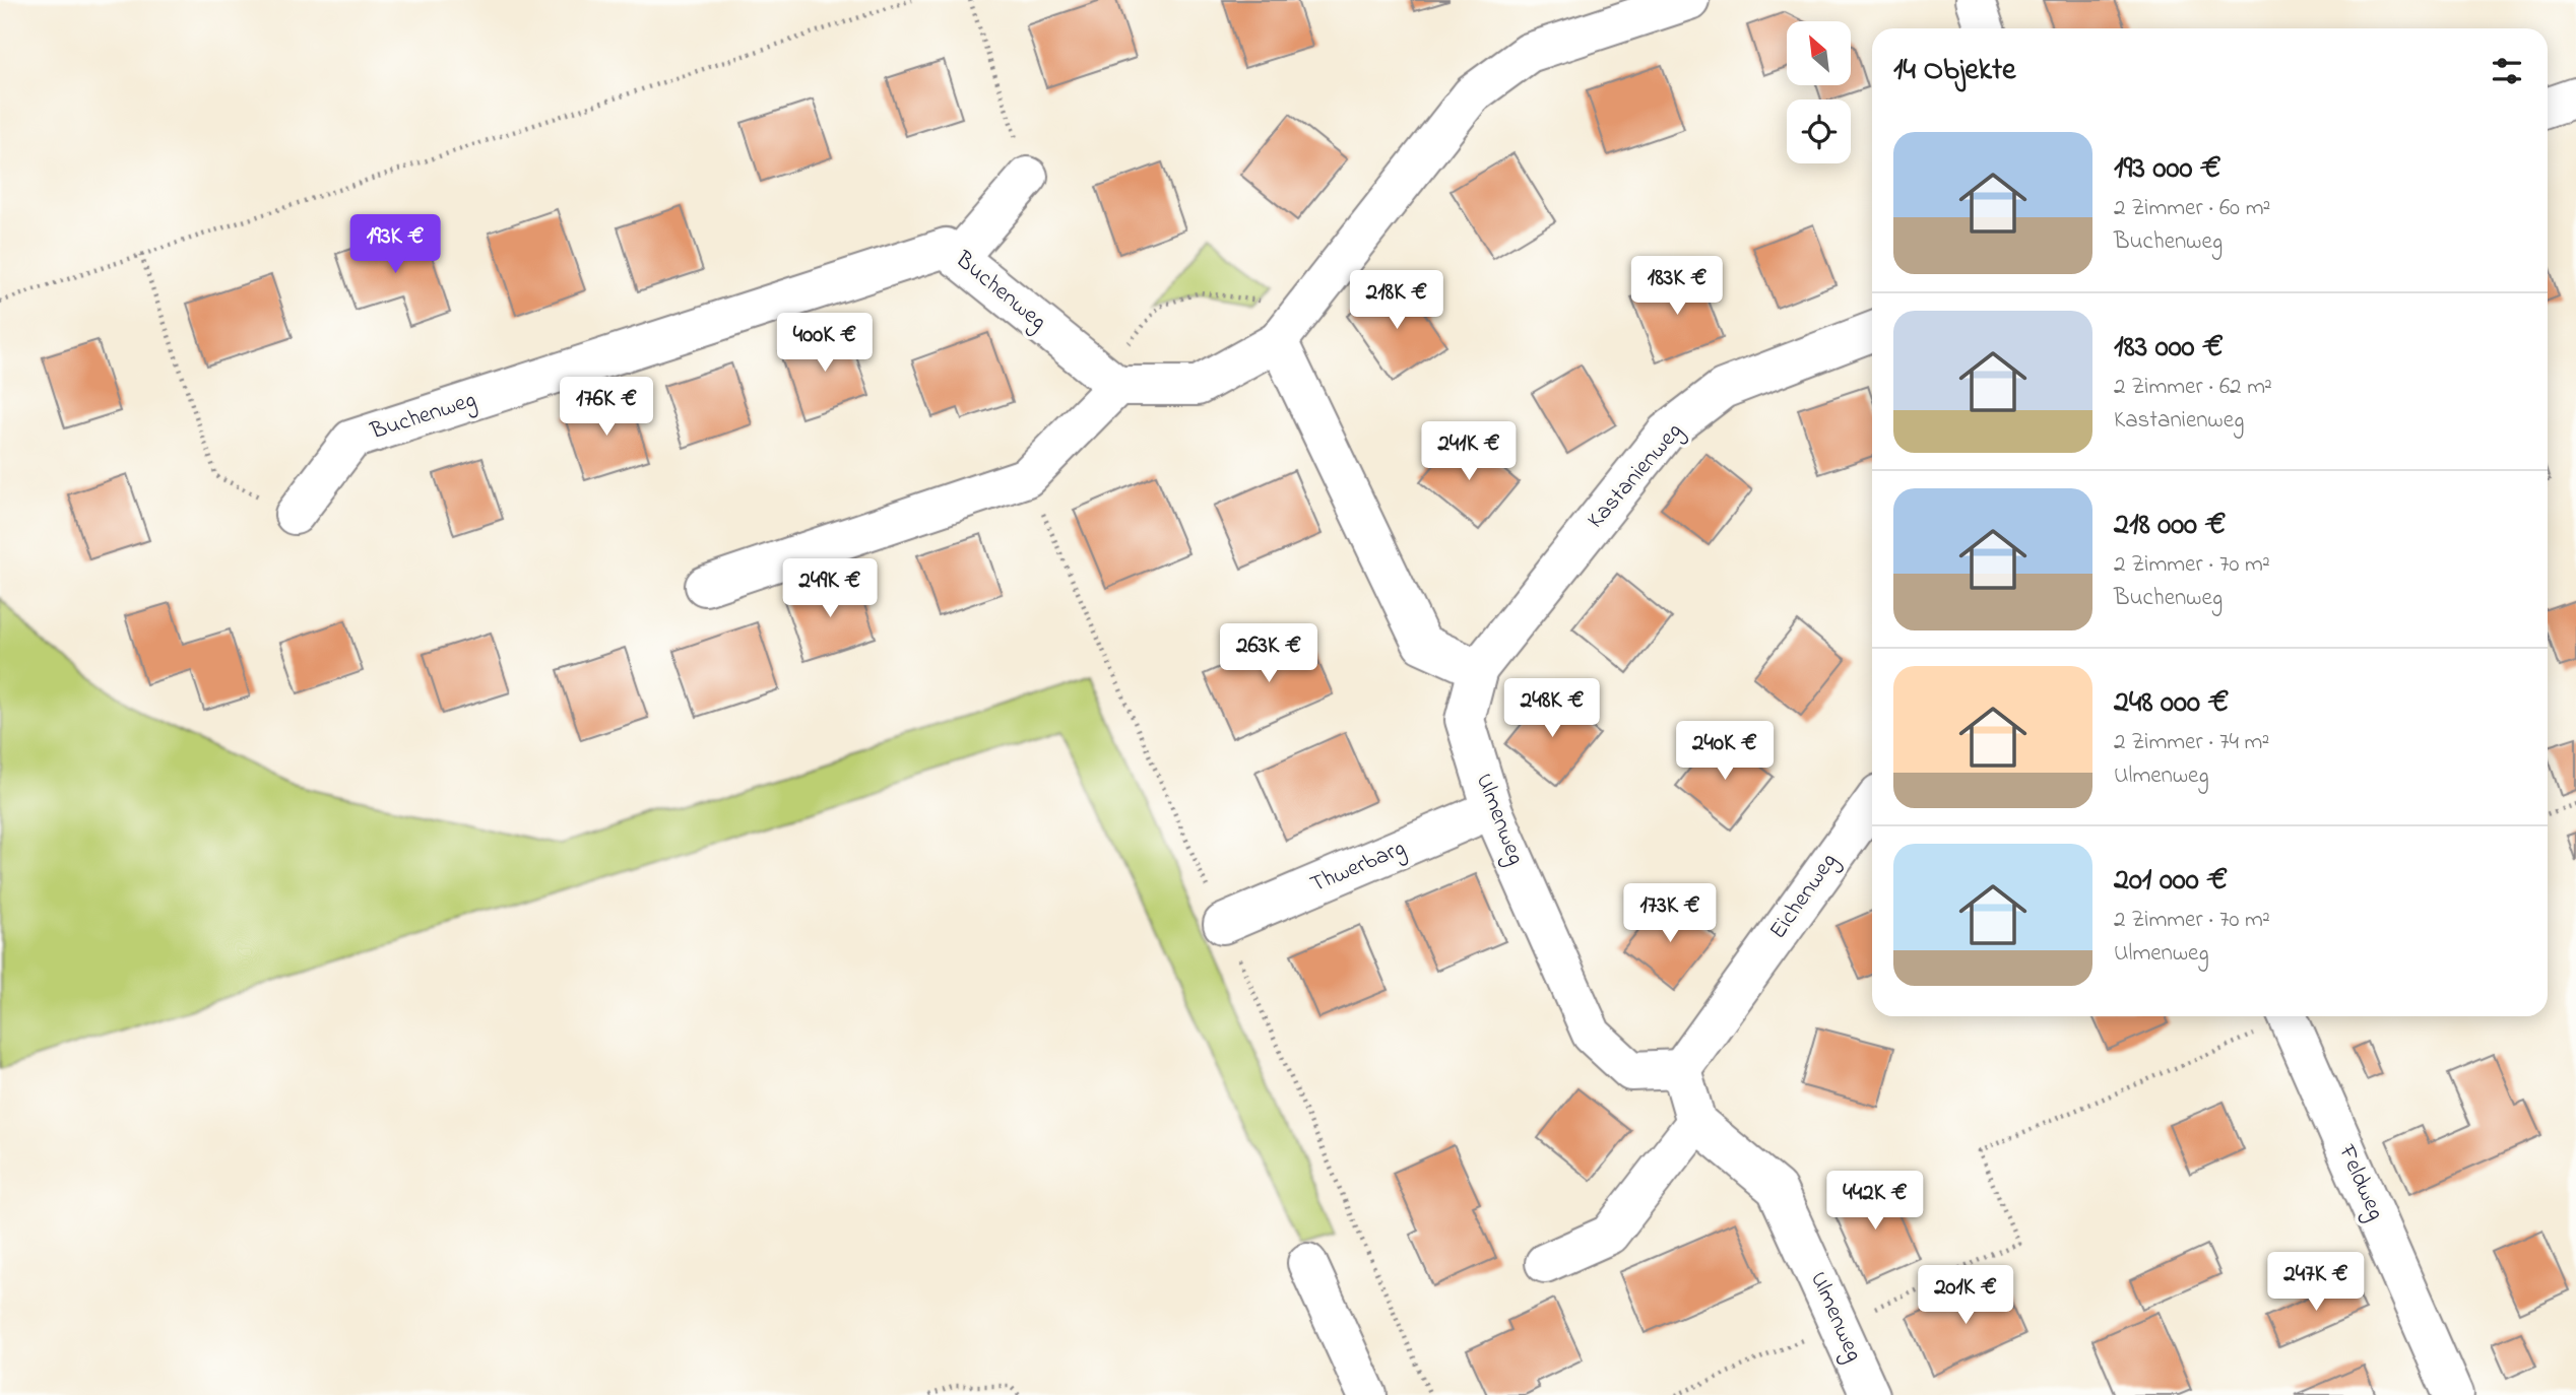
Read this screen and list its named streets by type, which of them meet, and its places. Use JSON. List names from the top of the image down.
{
  "streets": {
    "street": [
      "Buchenweg",
      "Kastanienweg",
      "Ulmenweg",
      "Thwerbarg",
      "Eichenweg",
      "Feldweg"
    ]
  },
  "crossings": [
    ["Kastanienweg", "Ulmenweg"],
    ["Ulmenweg", "Thwerbarg"],
    ["Ulmenweg", "Eichenweg"]
  ],
  "north": "top left",
  "page": {
    "heading": "14 Objekte",
    "list": [
      {
        "name": "193 000 €",
        "note": "2 Zimmer · 60 m² · Buchenweg"
      },
      {
        "name": "183 000 €",
        "note": "2 Zimmer · 62 m² · Kastanienweg"
      },
      {
        "name": "218 000 €",
        "note": "2 Zimmer · 70 m² · Buchenweg"
      },
      {
        "name": "248 000 €",
        "note": "2 Zimmer · 74 m² · Ulmenweg"
      },
      {
        "name": "201 000 €",
        "note": "2 Zimmer · 70 m² · Ulmenweg"
      }
    ],
    "price": [
      "193K €",
      "183K €",
      "218K €",
      "400K €",
      "176K €",
      "241K €",
      "249K €",
      "263K €",
      "248K €",
      "240K €",
      "173K €",
      "442K €",
      "247K €",
      "201K €"
    ]
  }
}
